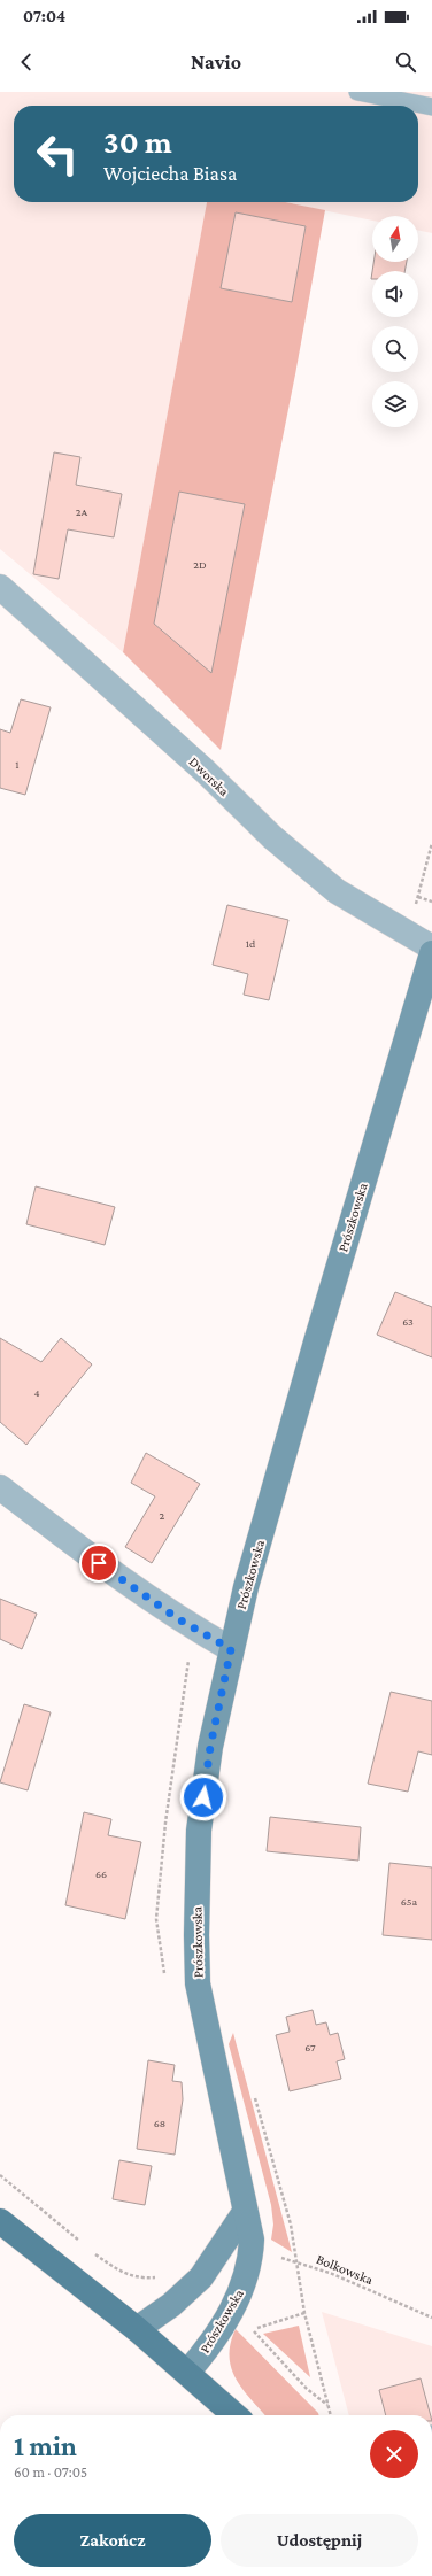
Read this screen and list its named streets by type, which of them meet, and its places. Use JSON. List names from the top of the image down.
{
  "streets": {
    "main road": ["Prószkowska"],
    "street": ["Dworska"],
    "path": ["Bolkowska"]
  },
  "crossings": [
    ["Prószkowska", "Bolkowska"]
  ],
  "house_numbers": [
    "2A",
    "2D",
    "1",
    "1d",
    "63",
    "4",
    "2",
    "66",
    "65a",
    "67",
    "68"
  ],
  "north": "top",
  "page": {
    "status": "07:04",
    "header": "Navio",
    "turn": ["30 m", "Wojciecha Biasa"],
    "heading": ["1 min", "60 m · 07:05"],
    "buttons": ["Zakończ", "Udostępnij"]
  }
}
